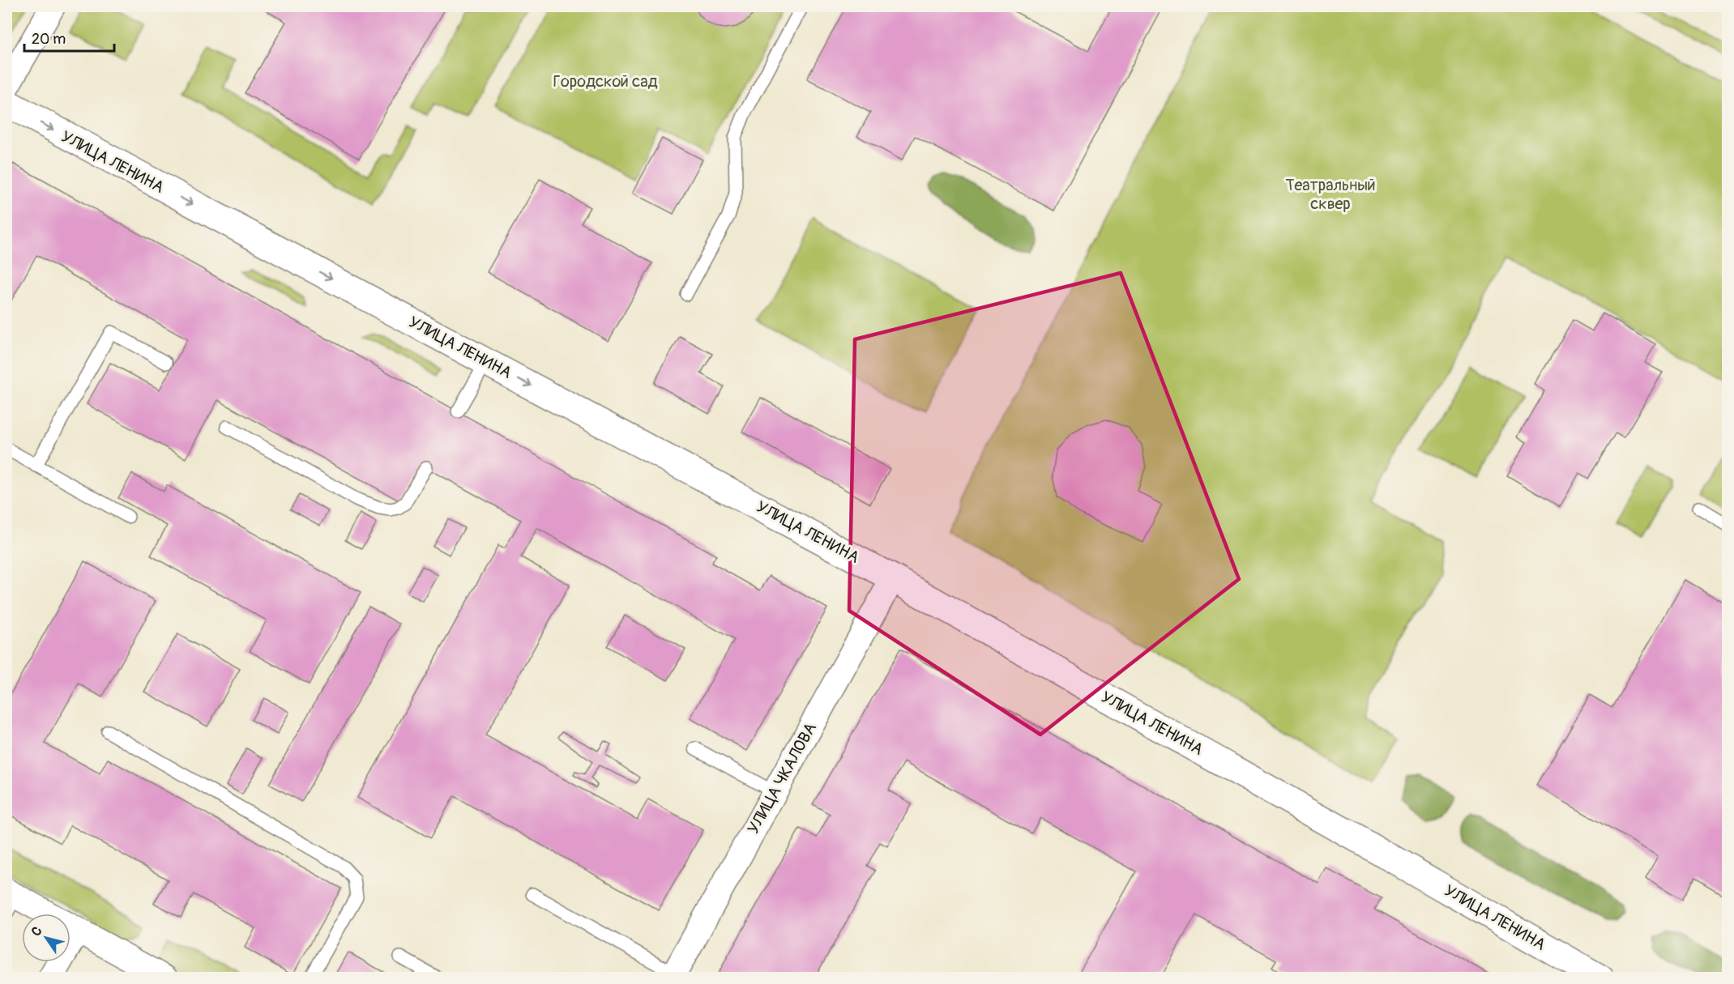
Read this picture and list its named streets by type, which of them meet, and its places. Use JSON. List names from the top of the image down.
{
  "streets": {
    "main road": ["УЛИЦА ЛЕНИНА"],
    "street": ["УЛИЦА ЧКАЛОВА"]
  },
  "crossings": [
    ["УЛИЦА ЛЕНИНА", "УЛИЦА ЧКАЛОВА"]
  ],
  "one_way": ["УЛИЦА ЛЕНИНА"],
  "parks": ["Городской сад", "Театральный сквер"],
  "scale_bar": "20 m",
  "north": "top left"
}
